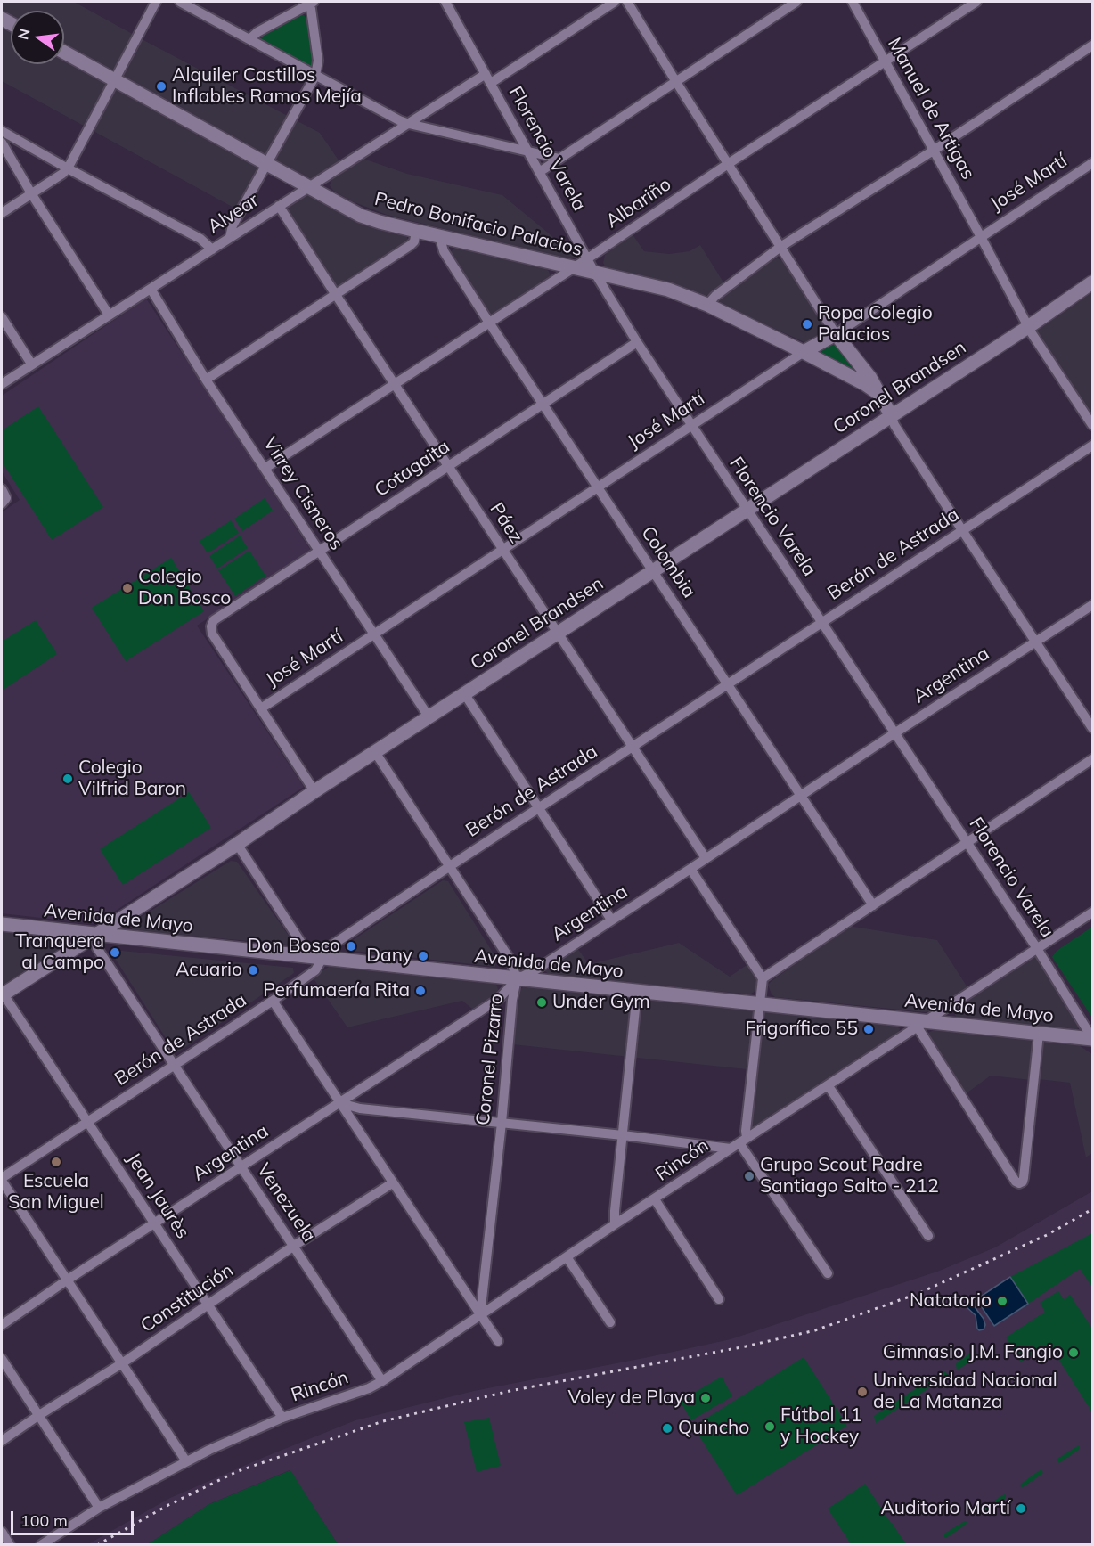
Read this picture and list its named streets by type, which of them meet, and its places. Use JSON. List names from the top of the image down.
{
  "streets": {
    "street": [
      "Manuel de Artigas",
      "Florencio Varela",
      "José Martí",
      "Albariño",
      "Alvear",
      "Pedro Bonifacio Palacios",
      "Coronel Brandsen",
      "Cotagaita",
      "Virrey Cisneros",
      "Páez",
      "Berón de Astrada",
      "Colombia",
      "Argentina",
      "Avenida de Mayo",
      "Coronel Pizarro",
      "Rincón",
      "Jean Jaurès",
      "Venezuela",
      "Constitución"
    ]
  },
  "crossings": [
    ["Manuel de Artigas", "José Martí"],
    ["Manuel de Artigas", "Albariño"],
    ["Manuel de Artigas", "Coronel Brandsen"],
    ["Florencio Varela", "José Martí"],
    ["Florencio Varela", "Albariño"],
    ["Florencio Varela", "Alvear"],
    ["Florencio Varela", "Pedro Bonifacio Palacios"],
    ["Florencio Varela", "Coronel Brandsen"],
    ["Florencio Varela", "Cotagaita"],
    ["Florencio Varela", "Berón de Astrada"],
    ["Florencio Varela", "Argentina"],
    ["Florencio Varela", "Avenida de Mayo"],
    ["Florencio Varela", "Rincón"],
    ["José Martí", "Pedro Bonifacio Palacios"],
    ["José Martí", "Cotagaita"],
    ["José Martí", "Virrey Cisneros"],
    ["José Martí", "Páez"],
    ["José Martí", "Colombia"],
    ["Albariño", "Pedro Bonifacio Palacios"],
    ["Albariño", "Virrey Cisneros"],
    ["Albariño", "Páez"],
    ["Albariño", "Colombia"],
    ["Alvear", "Pedro Bonifacio Palacios"],
    ["Alvear", "Virrey Cisneros"],
    ["Alvear", "Páez"],
    ["Pedro Bonifacio Palacios", "Coronel Brandsen"],
    ["Pedro Bonifacio Palacios", "Colombia"],
    ["Coronel Brandsen", "Virrey Cisneros"],
    ["Coronel Brandsen", "Páez"],
    ["Coronel Brandsen", "Colombia"],
    ["Coronel Brandsen", "Avenida de Mayo"],
    ["Coronel Brandsen", "Coronel Pizarro"],
    ["Coronel Brandsen", "Jean Jaurès"],
    ["Coronel Brandsen", "Venezuela"],
    ["Cotagaita", "Virrey Cisneros"],
    ["Cotagaita", "Páez"],
    ["Cotagaita", "Colombia"],
    ["Páez", "Berón de Astrada"],
    ["Páez", "Argentina"],
    ["Berón de Astrada", "Colombia"],
    ["Berón de Astrada", "Avenida de Mayo"],
    ["Berón de Astrada", "Coronel Pizarro"],
    ["Berón de Astrada", "Jean Jaurès"],
    ["Berón de Astrada", "Venezuela"],
    ["Colombia", "Argentina"],
    ["Argentina", "Avenida de Mayo"],
    ["Argentina", "Coronel Pizarro"],
    ["Argentina", "Jean Jaurès"],
    ["Argentina", "Venezuela"],
    ["Avenida de Mayo", "Coronel Pizarro"],
    ["Avenida de Mayo", "Rincón"],
    ["Avenida de Mayo", "Venezuela"],
    ["Coronel Pizarro", "Rincón"],
    ["Rincón", "Jean Jaurès"],
    ["Rincón", "Venezuela"],
    ["Jean Jaurès", "Constitución"],
    ["Venezuela", "Constitución"]
  ],
  "places": [
    "Alquiler Castillos Inflables Ramos Mejía",
    "Ropa Colegio Palacios",
    "Colegio Don Bosco",
    "Colegio Vilfrid Baron",
    "Don Bosco",
    "Tranquera al Campo",
    "Dany",
    "Acuario",
    "Perfumaería Rita",
    "Under Gym",
    "Frigorífico 55",
    "Escuela San Miguel",
    "Grupo Scout Padre Santiago Salto - 212",
    "Natatorio",
    "Gimnasio J.M. Fangio",
    "Universidad Nacional de La Matanza",
    "Voley de Playa",
    "Fútbol 11 y Hockey",
    "Quincho",
    "Auditorio Martí"
  ],
  "scale_bar": "100 m",
  "north": "left"
}
